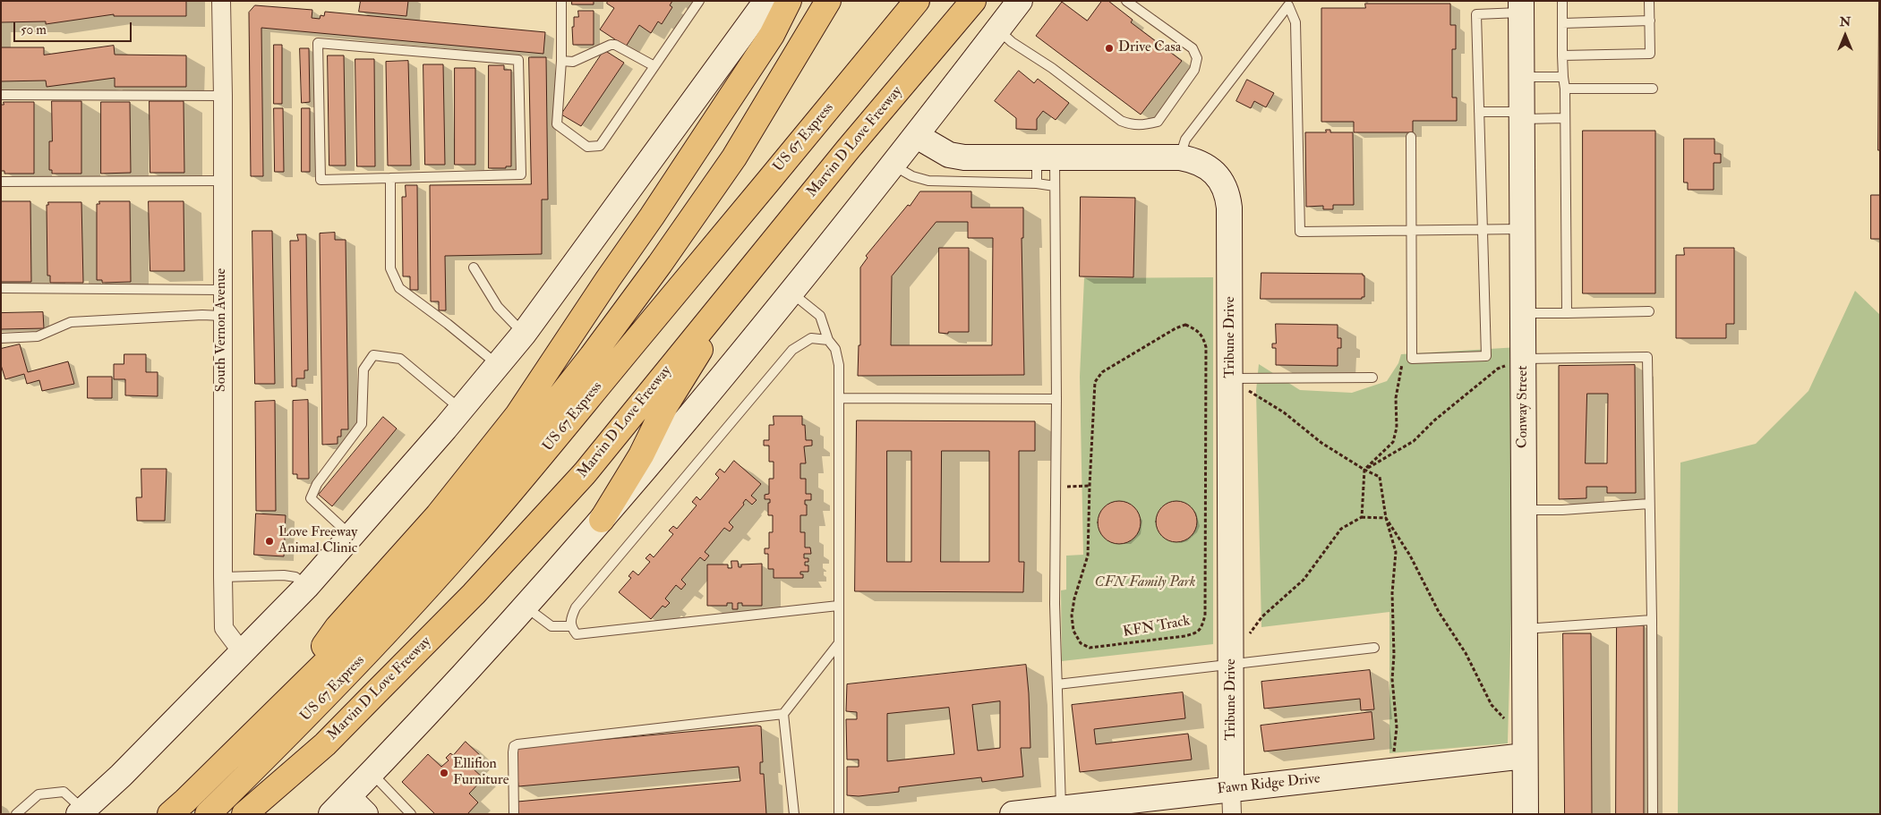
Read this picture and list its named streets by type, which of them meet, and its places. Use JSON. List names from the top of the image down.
{
  "streets": {
    "highway": ["US 67 Express", "Marvin D Love Freeway"],
    "street": [
      "South Vernon Avenue",
      "Tribune Drive",
      "Conway Street",
      "Fawn Ridge Drive"
    ],
    "path": ["KFN Track"]
  },
  "crossings": [
    ["Tribune Drive", "Fawn Ridge Drive"],
    ["Conway Street", "Fawn Ridge Drive"]
  ],
  "parks": ["CFN Family Park"],
  "places": ["Drive Casa", "Love Freeway Animal Clinic", "Ellifion Furniture"],
  "scale_bar": "50 m",
  "north": "top"
}
